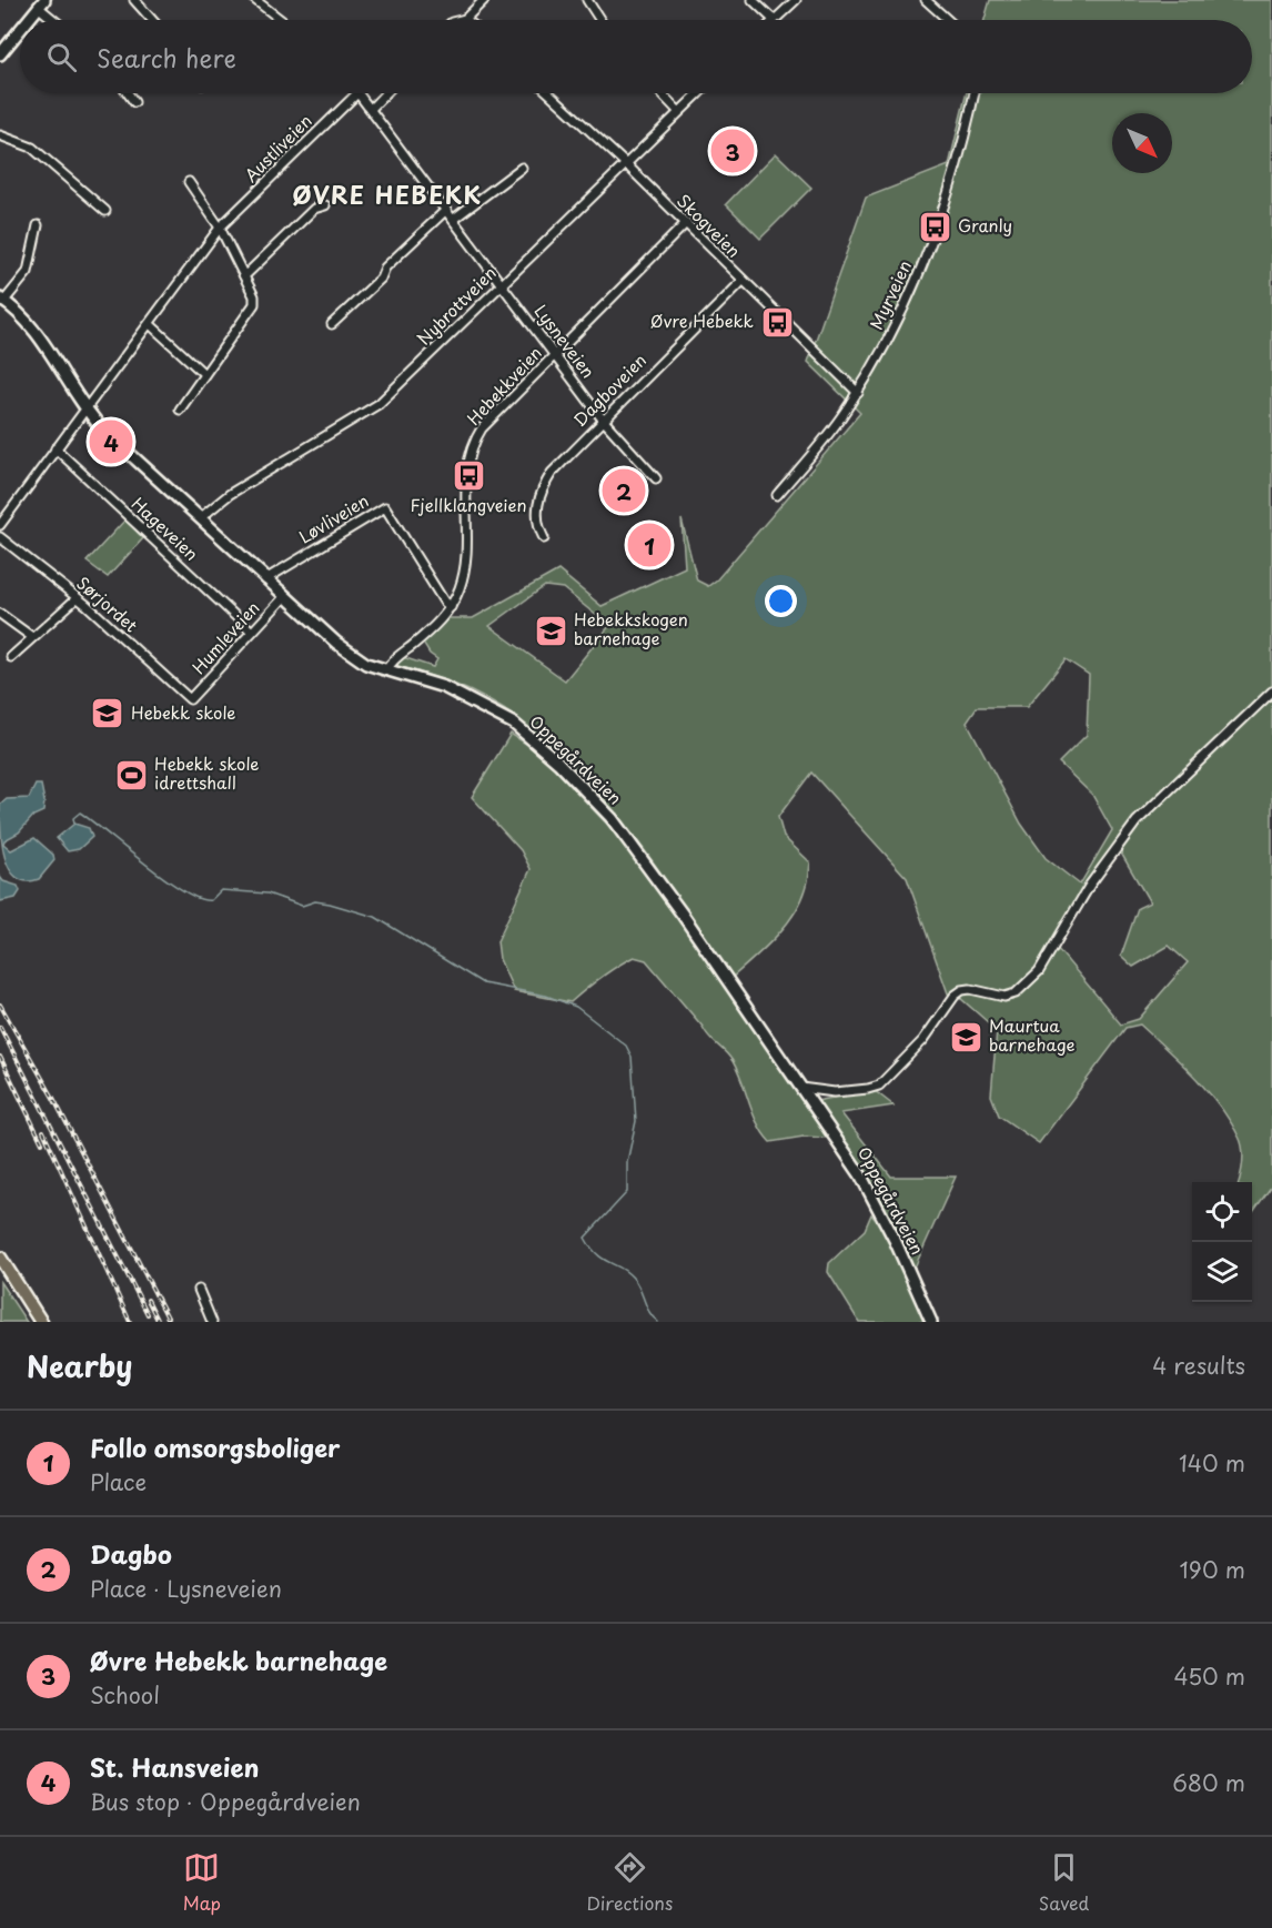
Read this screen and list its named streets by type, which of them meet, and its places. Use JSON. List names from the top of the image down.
{
  "streets": {
    "main road": ["Oppegårdveien"],
    "street": [
      "Austliveien",
      "Skogveien",
      "Myrveien",
      "Nybrottveien",
      "Lysneveien",
      "Hebekkveien",
      "Dagboveien",
      "Løvliveien",
      "Hageveien",
      "Sørjordet",
      "Humleveien"
    ]
  },
  "crossings": [
    ["Austliveien", "Hageveien"],
    ["Austliveien", "Oppegårdveien"],
    ["Skogveien", "Myrveien"],
    ["Skogveien", "Nybrottveien"],
    ["Skogveien", "Hebekkveien"],
    ["Skogveien", "Dagboveien"],
    ["Nybrottveien", "Lysneveien"],
    ["Nybrottveien", "Oppegårdveien"],
    ["Lysneveien", "Hebekkveien"],
    ["Lysneveien", "Dagboveien"],
    ["Hebekkveien", "Løvliveien"],
    ["Hebekkveien", "Oppegårdveien"],
    ["Løvliveien", "Oppegårdveien"],
    ["Hageveien", "Humleveien"],
    ["Sørjordet", "Humleveien"],
    ["Humleveien", "Oppegårdveien"]
  ],
  "districts": ["ØVRE HEBEKK"],
  "places": {
    "bus stop": ["Granly", "Øvre Hebekk", "Fjellklangveien"],
    "school or university": ["Hebekkskogen barnehage", "Hebekk skole", "Maurtua barnehage"],
    "sports": ["Hebekk skole idrettshall"]
  },
  "north": "bottom right",
  "page": {
    "search": "Search here",
    "pins": [
      "3",
      "4",
      "2",
      "1"
    ],
    "heading": ["Nearby", "4 results"],
    "list": [
      {
        "mark": "1",
        "name": "Follo omsorgsboliger",
        "note": "Place",
        "value": "140 m"
      },
      {
        "mark": "2",
        "name": "Dagbo",
        "note": "Place · Lysneveien",
        "value": "190 m"
      },
      {
        "mark": "3",
        "name": "Øvre Hebekk barnehage",
        "note": "School",
        "value": "450 m"
      },
      {
        "mark": "4",
        "name": "St. Hansveien",
        "note": "Bus stop · Oppegårdveien",
        "value": "680 m"
      }
    ],
    "nav": ["Map", "Directions", "Saved"]
  }
}
